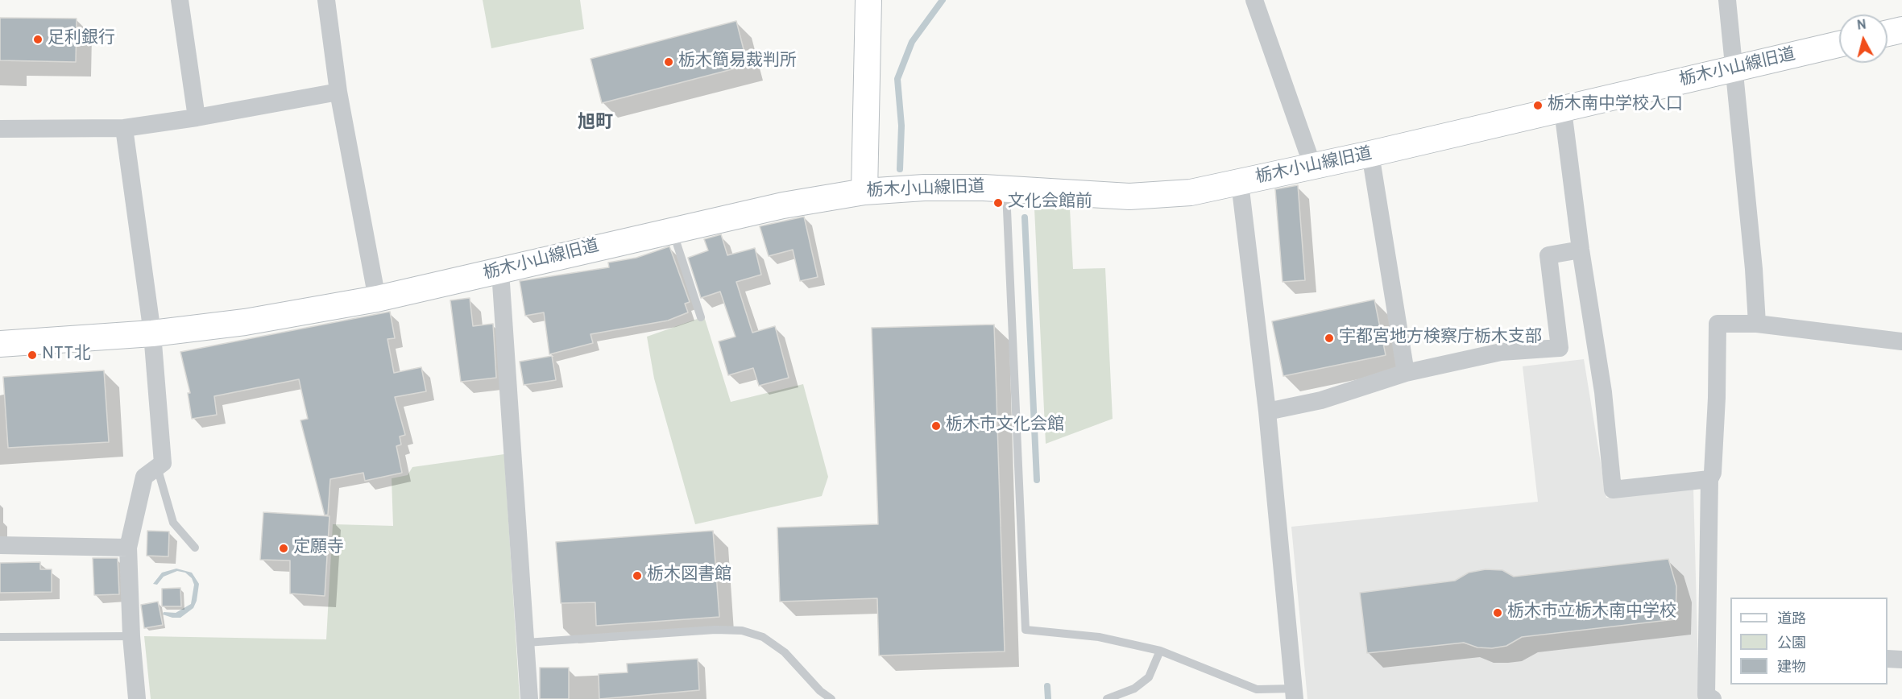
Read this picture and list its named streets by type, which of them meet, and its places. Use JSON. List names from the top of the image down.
{
  "streets": {
    "street": ["栃木小山線旧道"]
  },
  "districts": ["旭町"],
  "places": [
    "足利銀行",
    "栃木簡易裁判所",
    "栃木南中学校入口",
    "文化会館前",
    "宇都宮地方検察庁栃木支部",
    "NTT北",
    "栃木市文化会館",
    "定願寺",
    "栃木図書館",
    "栃木市立栃木南中学校"
  ],
  "legend": ["道路", "公園", "建物"],
  "north": "top"
}
